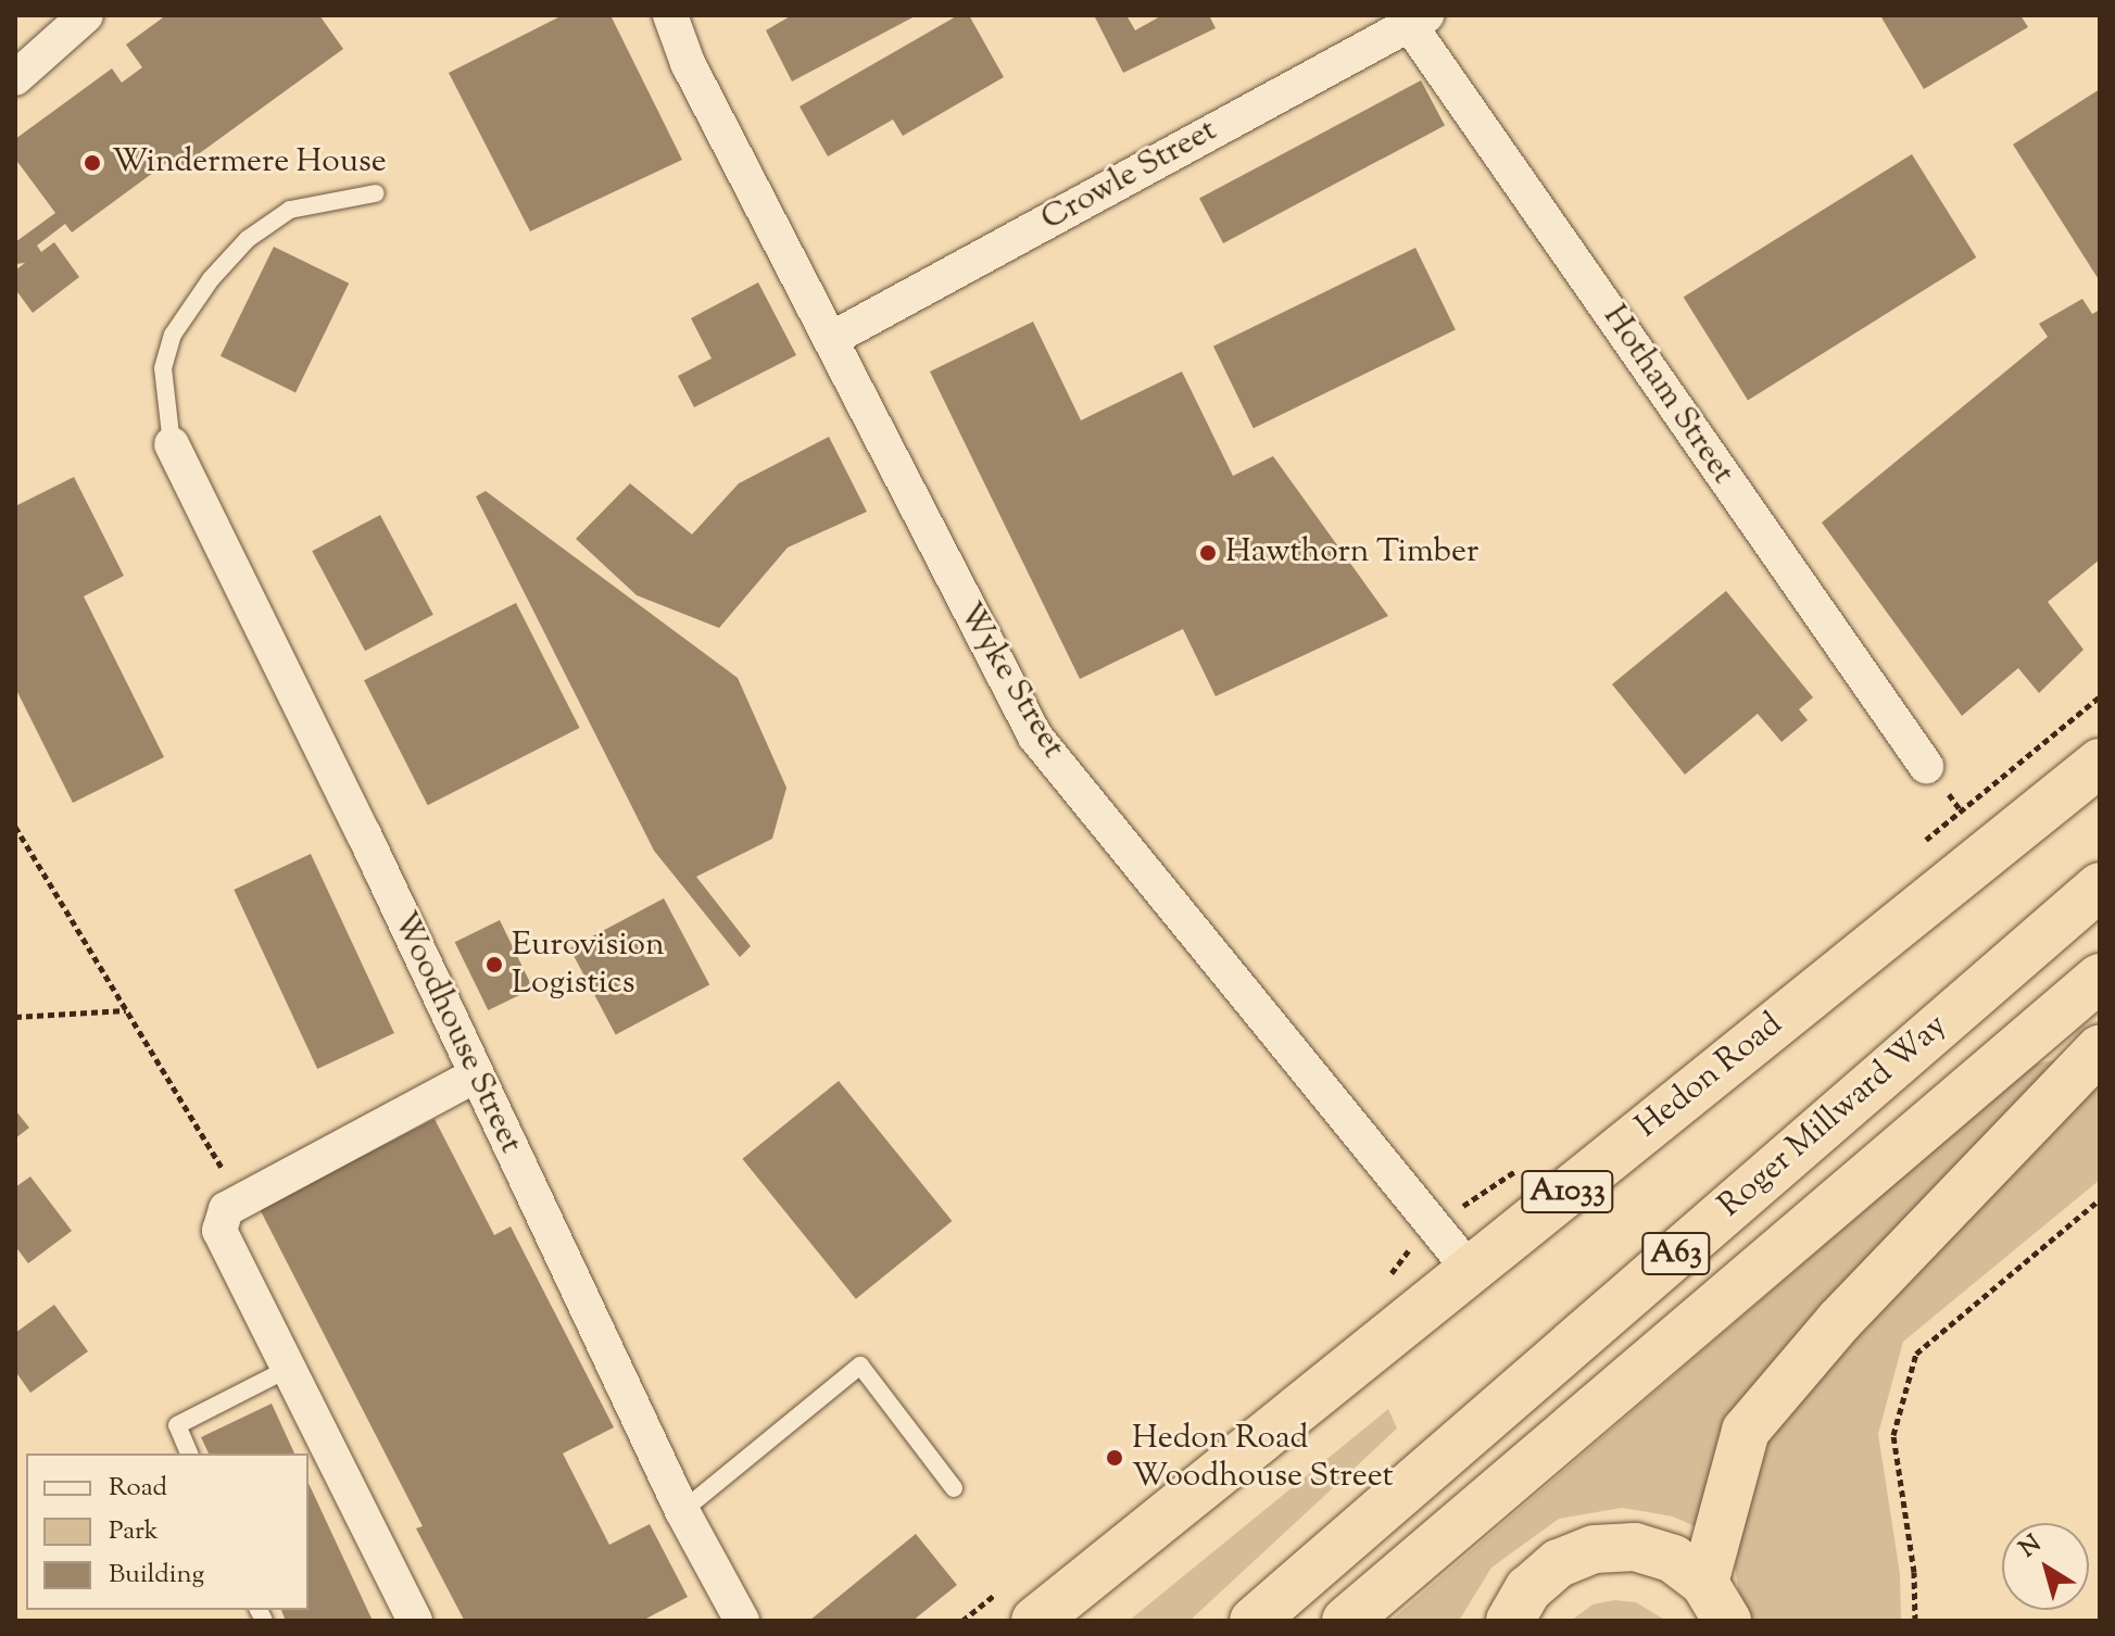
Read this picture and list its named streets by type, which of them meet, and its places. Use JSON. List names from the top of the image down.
{
  "streets": {
    "highway": [
      "Hedon Road",
      "Roger Millward Way",
      "A1033",
      "A63"
    ],
    "street": [
      "Crowle Street",
      "Hotham Street",
      "Wyke Street",
      "Woodhouse Street"
    ]
  },
  "crossings": [
    ["Crowle Street", "Hotham Street"],
    ["Crowle Street", "Wyke Street"],
    ["Wyke Street", "Hedon Road"]
  ],
  "places": [
    "Windermere House",
    "Hawthorn Timber",
    "Eurovision Logistics",
    "Hedon Road Woodhouse Street"
  ],
  "legend": ["Road", "Park", "Building"],
  "north": "top left"
}
